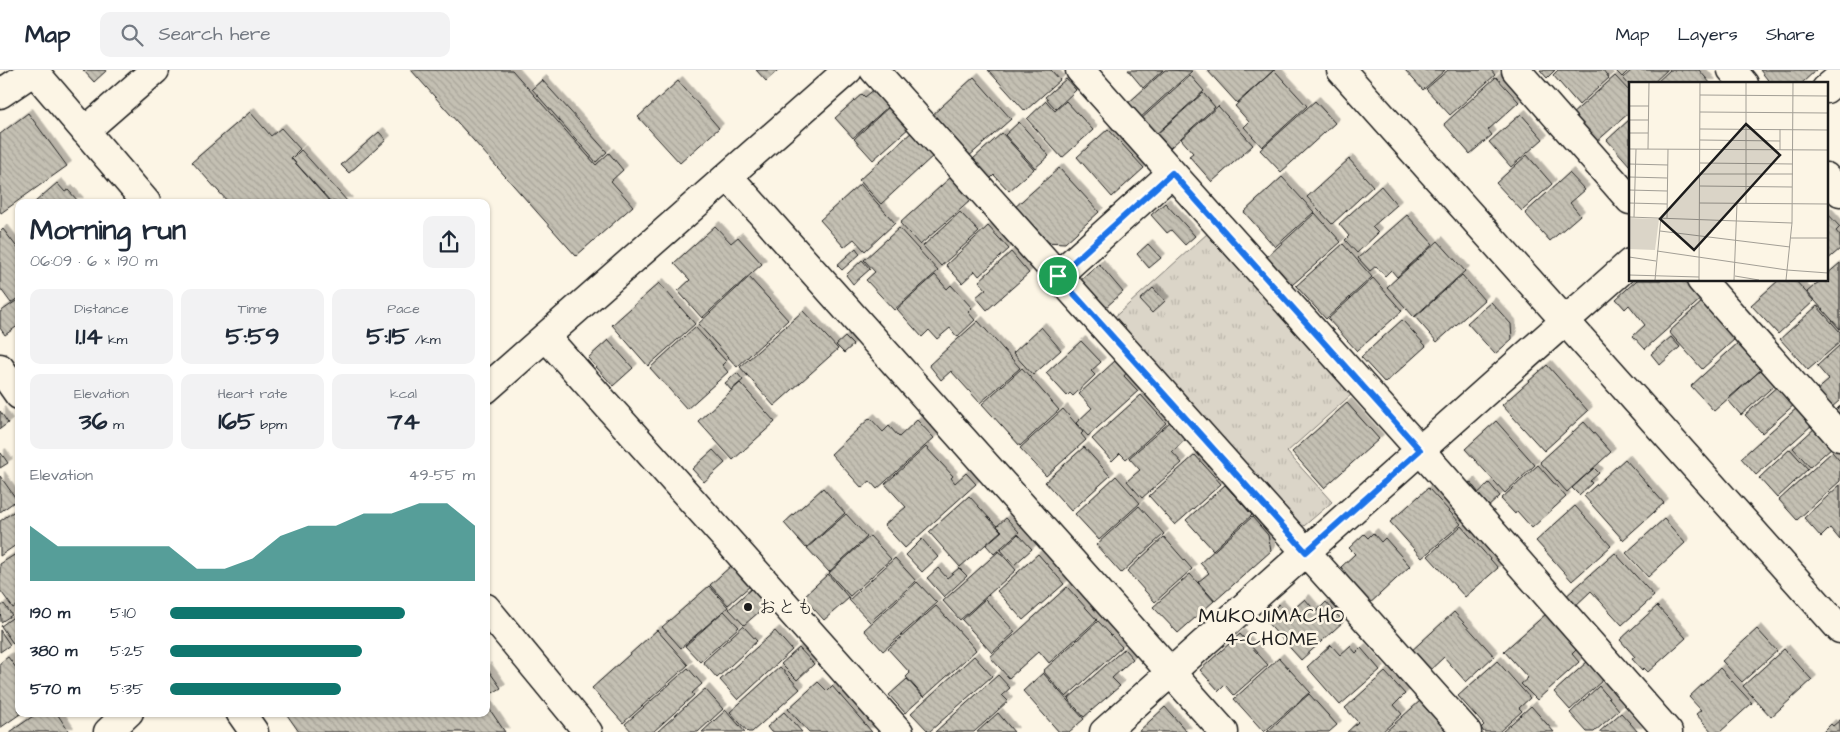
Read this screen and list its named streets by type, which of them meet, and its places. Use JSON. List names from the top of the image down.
{
  "districts": ["MUKOJIMACHO 4-CHOME"],
  "places": ["おとも"],
  "page": {
    "header": "Map",
    "search": "Search here",
    "nav": ["Map", "Layers", "Share"],
    "heading": ["Morning run", "06:09 · 6 × 190 m"],
    "stats": [
      ["Distance", "1.14 km"],
      ["Time", "5:59"],
      ["Pace", "5:15 /km"],
      ["Elevation", "36 m"],
      ["Heart rate", "165 bpm"],
      ["kcal", "74"]
    ],
    "chart": ["Elevation", "49–55 m"],
    "list": [
      {
        "name": "190 m",
        "note": "5:10"
      },
      {
        "name": "380 m",
        "note": "5:25"
      },
      {
        "name": "570 m",
        "note": "5:35"
      }
    ]
  }
}
